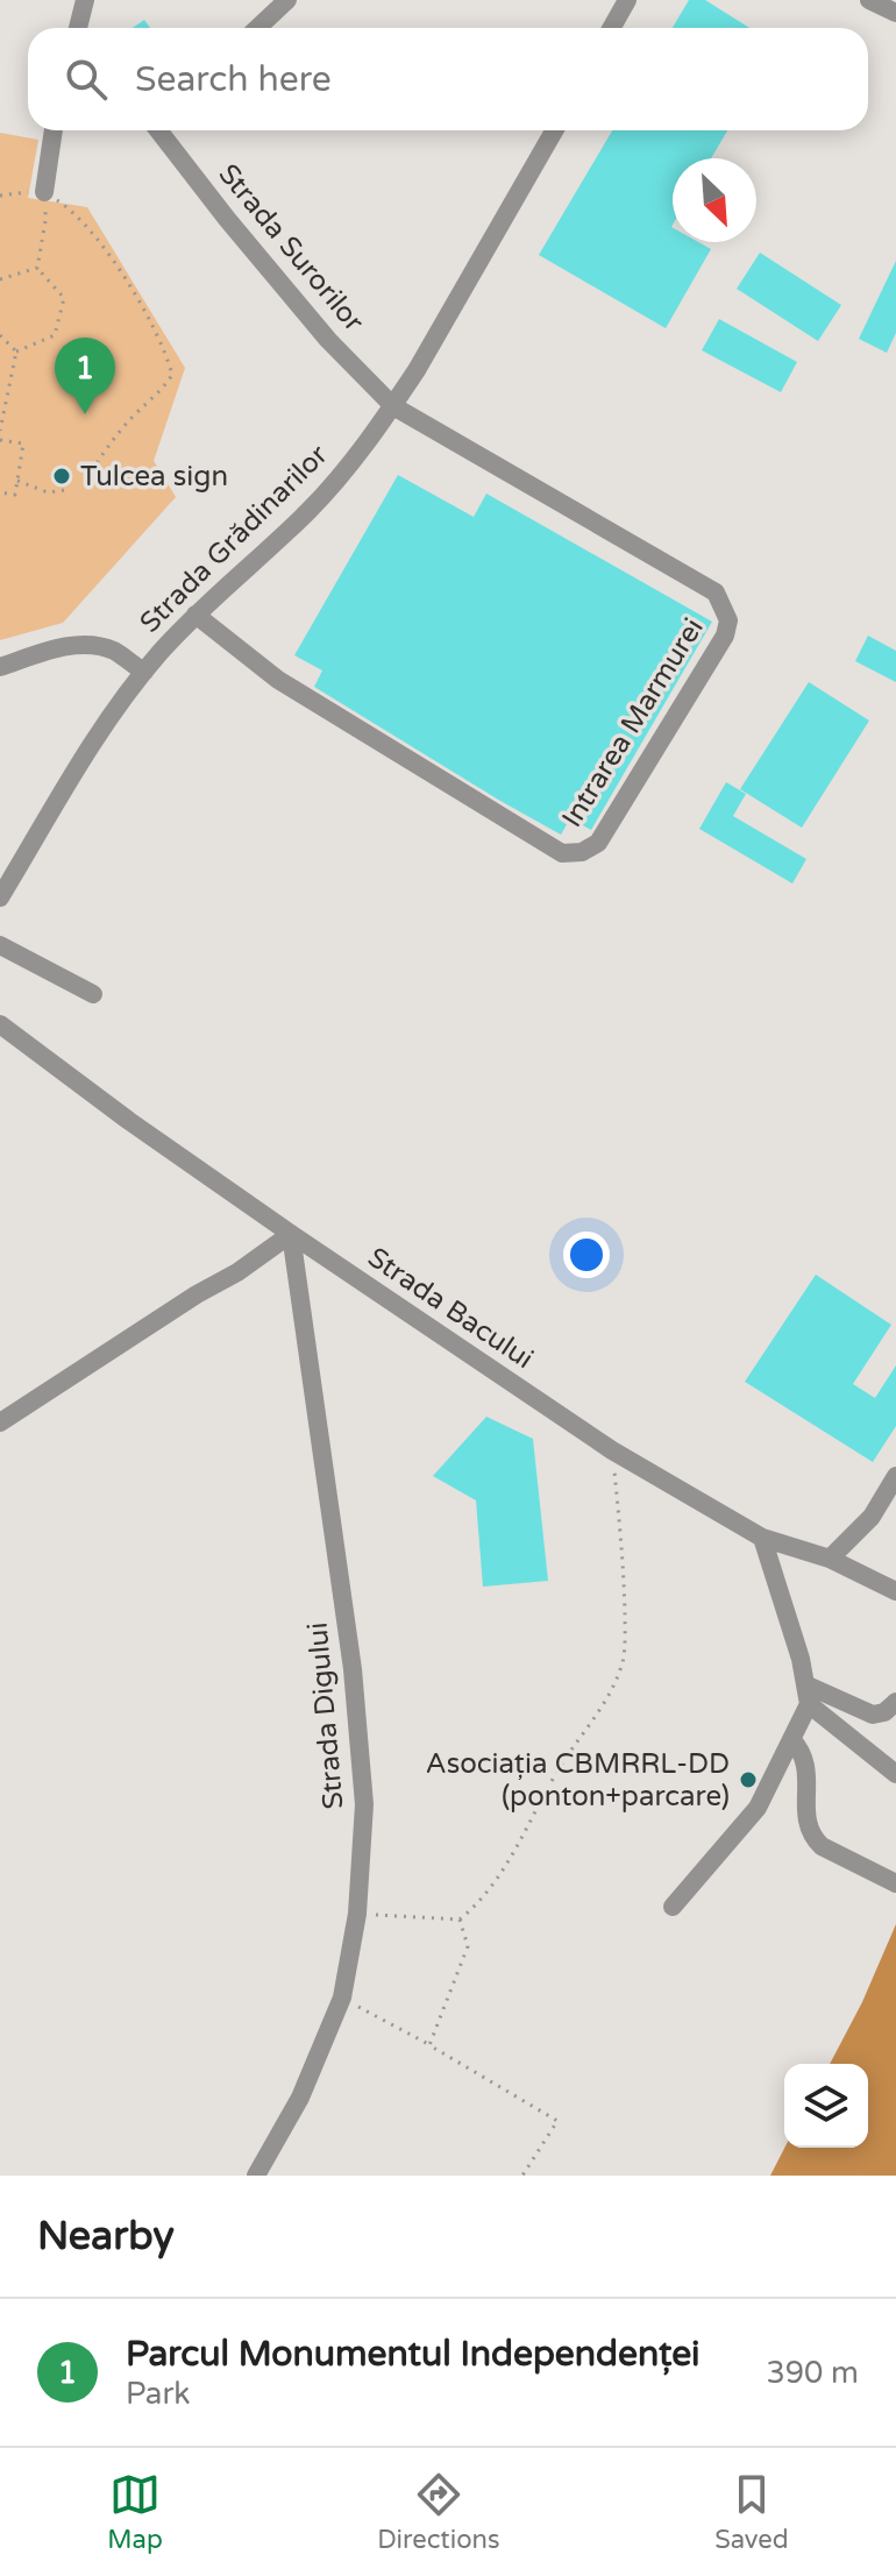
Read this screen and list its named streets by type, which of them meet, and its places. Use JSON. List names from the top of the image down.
{
  "streets": {
    "street": [
      "Strada Surorilor",
      "Strada Grădinarilor",
      "Intrarea Marmurei",
      "Strada Bacului",
      "Strada Digului"
    ]
  },
  "crossings": [
    ["Strada Surorilor", "Strada Grădinarilor"],
    ["Strada Surorilor", "Intrarea Marmurei"],
    ["Strada Grădinarilor", "Intrarea Marmurei"],
    ["Strada Bacului", "Strada Digului"]
  ],
  "places": ["Tulcea sign", "Asociația CBMRRL-DD (ponton+parcare)"],
  "north": "bottom right",
  "page": {
    "search": "Search here",
    "pins": "1",
    "heading": "Nearby",
    "list": [
      {
        "mark": "1",
        "name": "Parcul Monumentul Independenței",
        "note": "Park",
        "value": "390 m"
      }
    ],
    "nav": ["Map", "Directions", "Saved"]
  }
}
